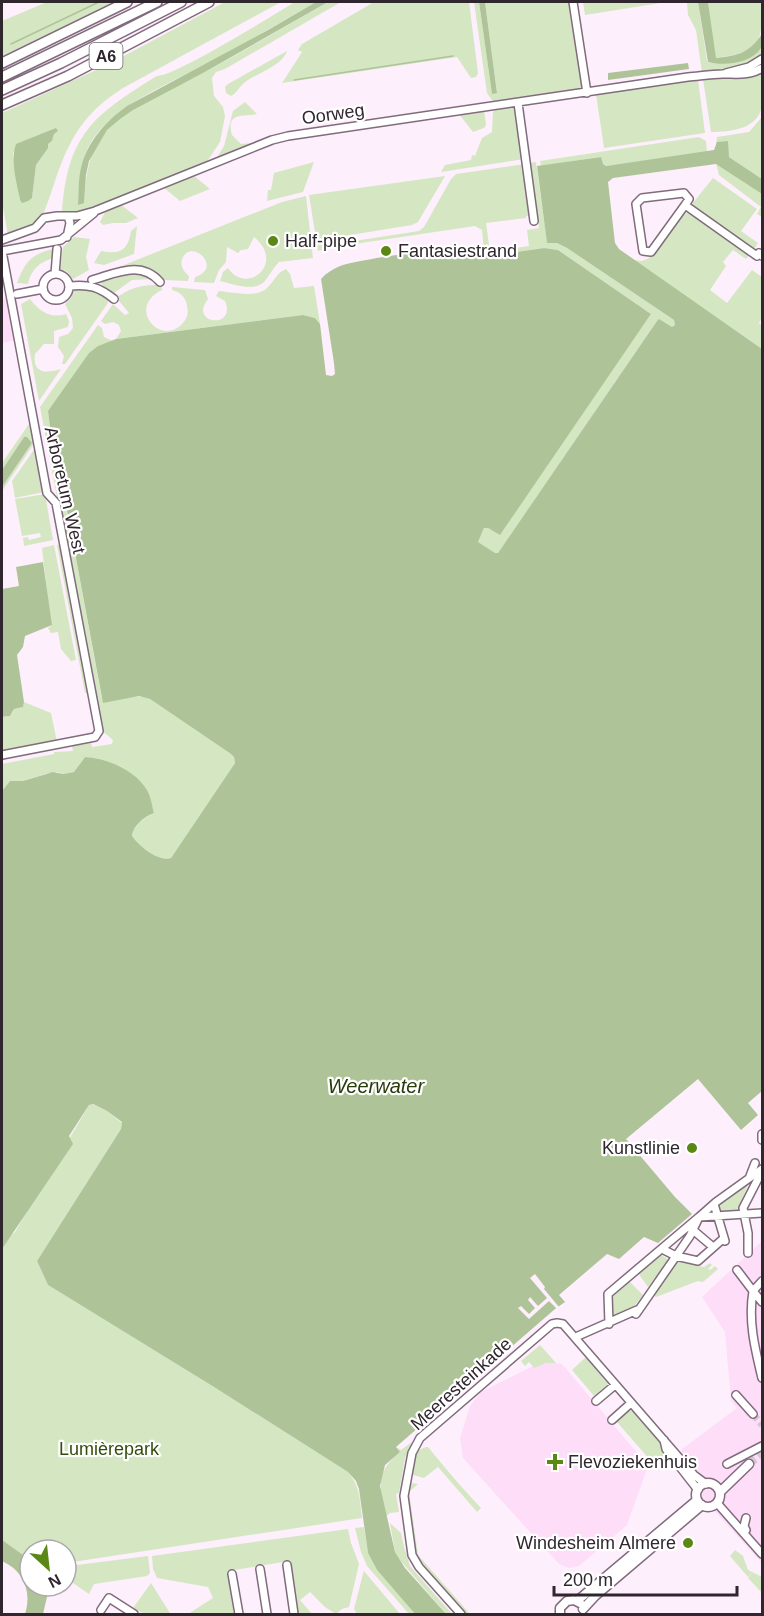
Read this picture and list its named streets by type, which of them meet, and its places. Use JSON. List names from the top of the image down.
{
  "streets": {
    "highway": ["A6"],
    "street": ["Oorweg", "Arboretum West", "Meeresteinkade"]
  },
  "crossings": [
    ["Oorweg", "Arboretum West"]
  ],
  "water": ["Weerwater"],
  "parks": ["Lumièrepark"],
  "places": {
    "other": [
      "Half-pipe",
      "Fantasiestrand",
      "Kunstlinie",
      "Windesheim Almere"
    ],
    "health": ["Flevoziekenhuis"]
  },
  "scale_bar": "200 m",
  "north": "bottom right"
}
